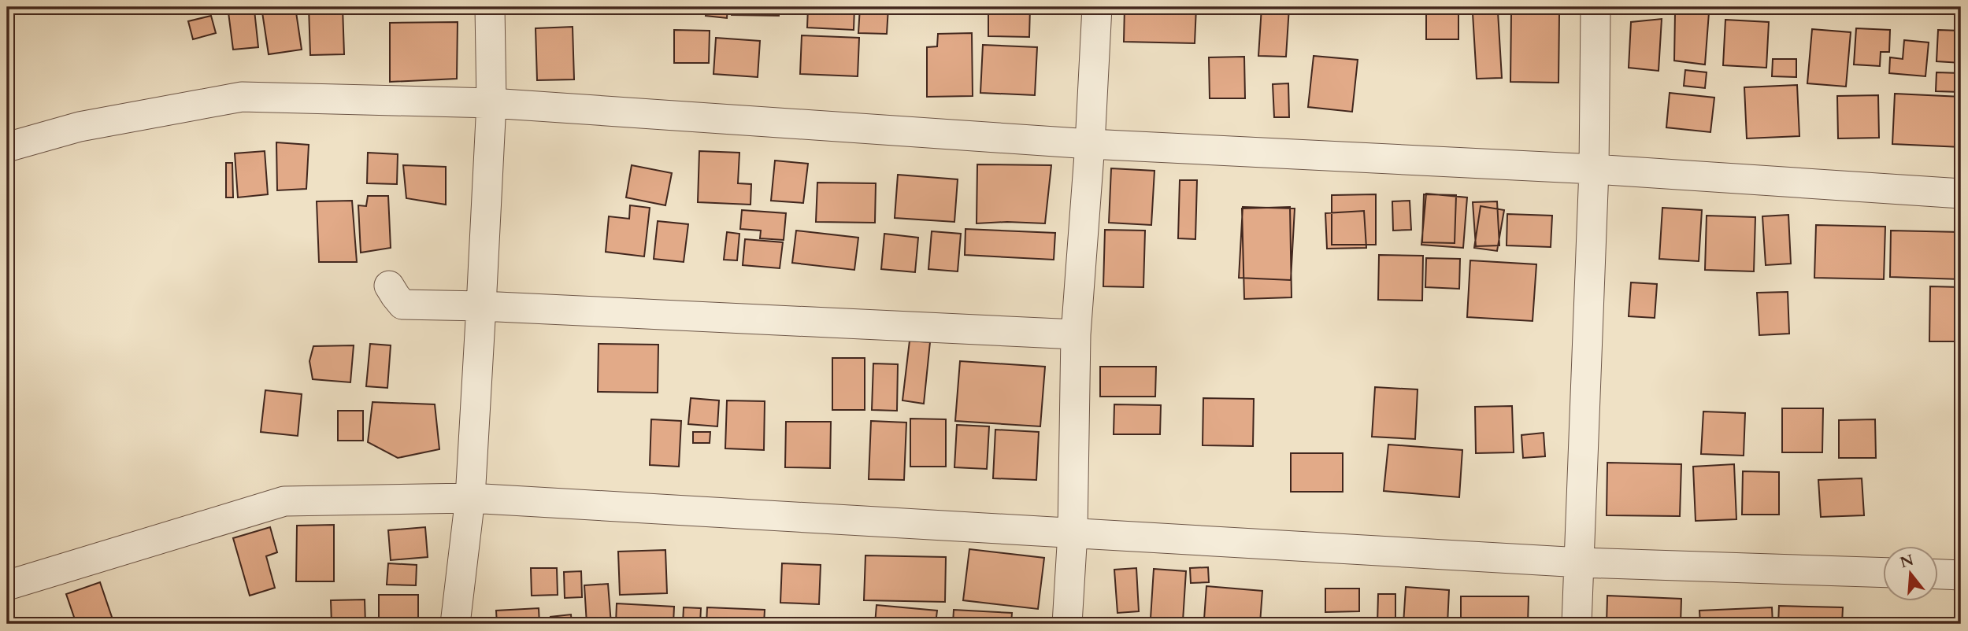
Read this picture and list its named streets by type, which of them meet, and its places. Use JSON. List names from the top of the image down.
{
  "north": "top"
}
